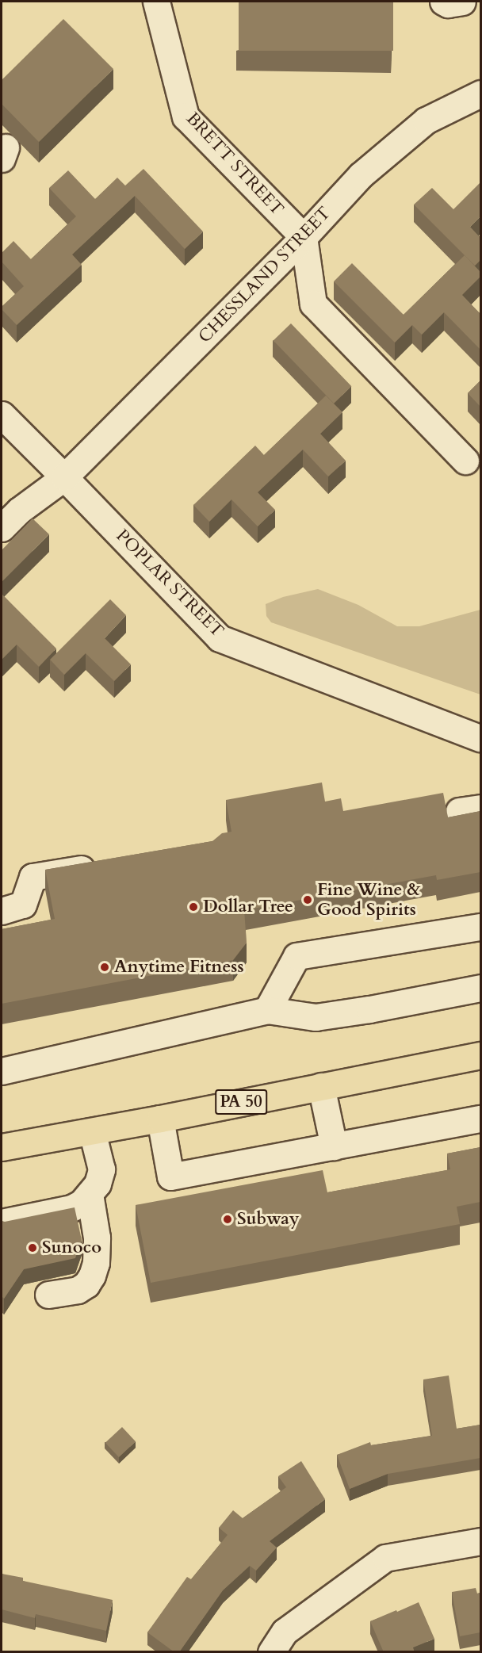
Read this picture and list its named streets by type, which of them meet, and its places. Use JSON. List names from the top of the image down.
{
  "streets": {
    "main road": ["PA 50"],
    "street": ["BRETT STREET", "CHESSLAND STREET", "POPLAR STREET"]
  },
  "crossings": [
    ["BRETT STREET", "CHESSLAND STREET"],
    ["CHESSLAND STREET", "POPLAR STREET"]
  ],
  "places": [
    "Fine Wine & Good Spirits",
    "Dollar Tree",
    "Anytime Fitness",
    "Subway",
    "Sunoco"
  ]
}
